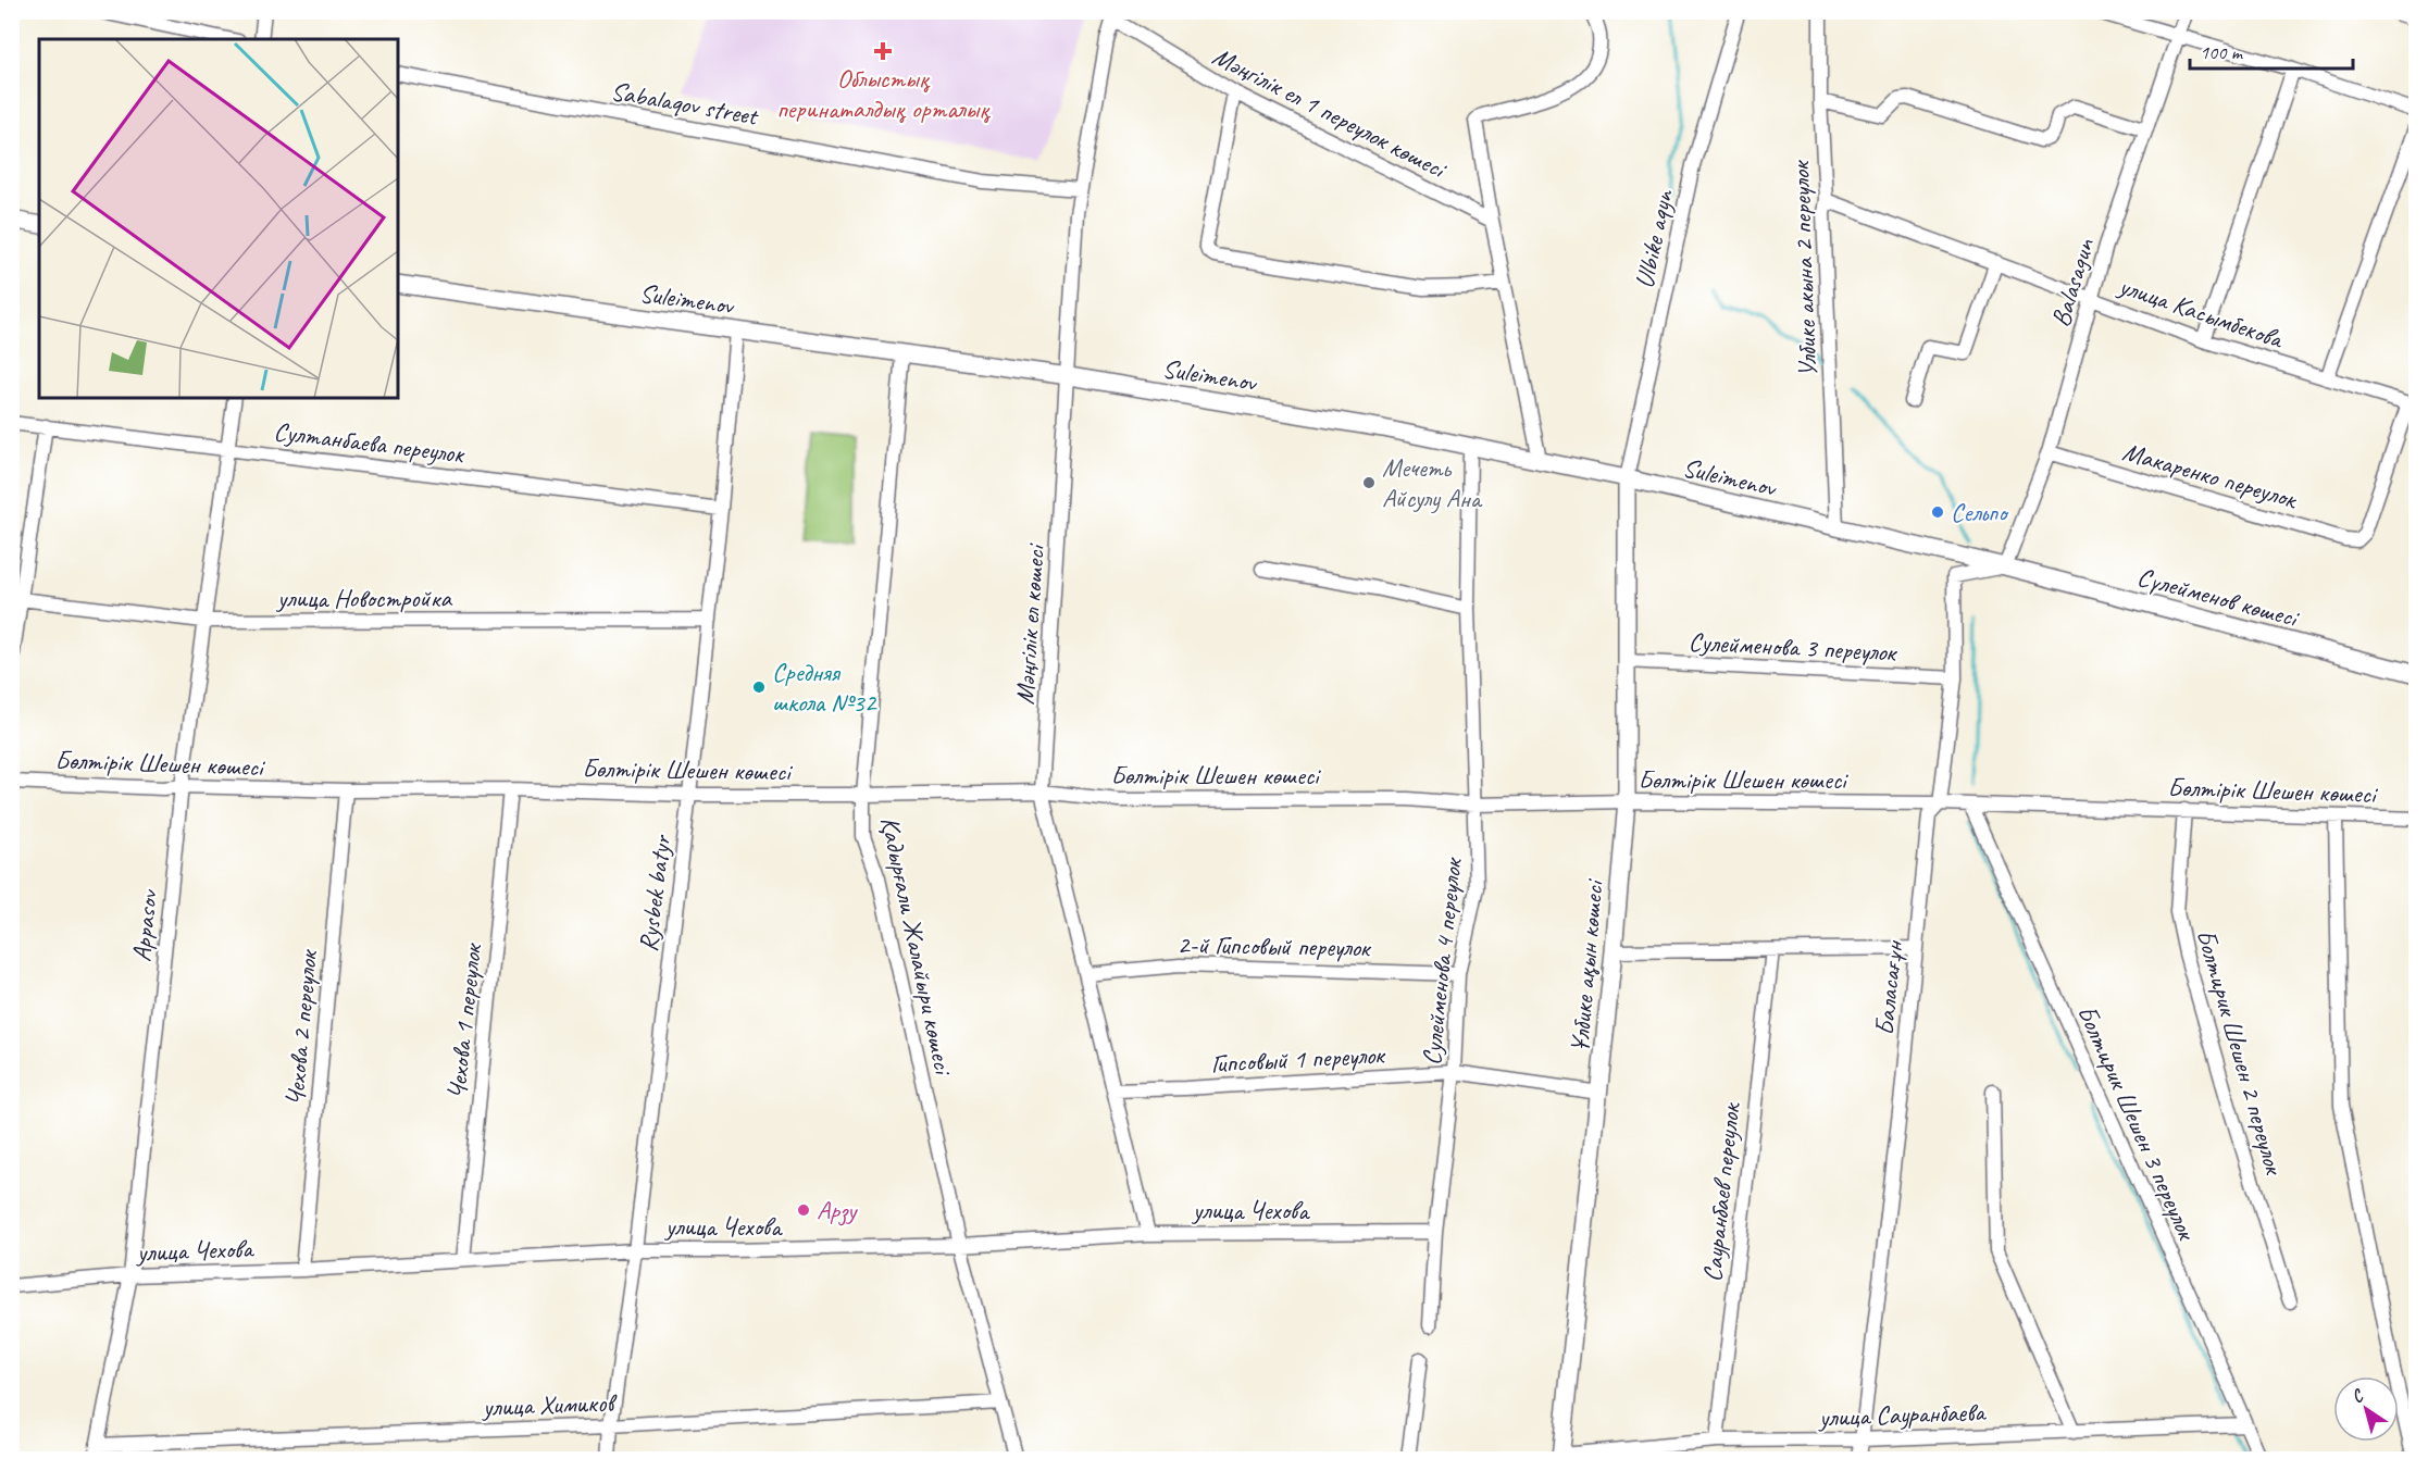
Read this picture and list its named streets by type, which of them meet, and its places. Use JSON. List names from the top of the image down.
{
  "streets": {
    "main road": ["Suleimenov", "Сүлейменов көшесі", "Ұлбике ақын көшесі"],
    "street": [
      "Sabalaqov street",
      "Мәңгілік ел 1 переулок көшесі",
      "Ulbike aqyn",
      "Улбике акына 2 переулок",
      "Balasagun",
      "улица Касымбекова",
      "Султанбаева переулок",
      "Макаренко переулок",
      "улица Новостройка",
      "Мәңгілік ел көшесі",
      "Сулейменова 3 переулок",
      "Бөлтірік Шешен көшесі",
      "Rysbek batyr",
      "Appasov",
      "Қадырғали Жалайыри көшесі",
      "2-й Гипсовый переулок",
      "Сулейменова 4 переулок",
      "Баласағұн",
      "Чехова 1 переулок",
      "Чехова 2 переулок",
      "Болтирик Шешен 2 переулок",
      "Гипсовый 1 переулок",
      "Болтирик Шешен 3 переулок",
      "Сауранбаев переулок",
      "улица Чехова",
      "улица Химиков",
      "улица Сауранбаева"
    ]
  },
  "crossings": [
    ["Sabalaqov street", "Мәңгілік ел көшесі"],
    ["Мәңгілік ел 1 переулок көшесі", "Suleimenov"],
    ["Мәңгілік ел 1 переулок көшесі", "Мәңгілік ел көшесі"],
    ["Ulbike aqyn", "Suleimenov"],
    ["Ulbike aqyn", "Ұлбике ақын көшесі"],
    ["Улбике акына 2 переулок", "Suleimenov"],
    ["Улбике акына 2 переулок", "улица Касымбекова"],
    ["Balasagun", "Suleimenov"],
    ["Balasagun", "улица Касымбекова"],
    ["Balasagun", "Макаренко переулок"],
    ["Balasagun", "Сүлейменов көшесі"],
    ["Balasagun", "Баласағұн"],
    ["Suleimenov", "Сүлейменов көшесі"],
    ["Suleimenov", "Мәңгілік ел көшесі"],
    ["Suleimenov", "Rysbek batyr"],
    ["Suleimenov", "Қадырғали Жалайыри көшесі"],
    ["Suleimenov", "Сулейменова 4 переулок"],
    ["Suleimenov", "Ұлбике ақын көшесі"],
    ["Suleimenov", "Баласағұн"],
    ["улица Касымбекова", "Макаренко переулок"],
    ["Султанбаева переулок", "Rysbek batyr"],
    ["Султанбаева переулок", "Appasov"],
    ["Сүлейменов көшесі", "Баласағұн"],
    ["улица Новостройка", "Rysbek batyr"],
    ["улица Новостройка", "Appasov"],
    ["Мәңгілік ел көшесі", "Бөлтірік Шешен көшесі"],
    ["Мәңгілік ел көшесі", "2-й Гипсовый переулок"],
    ["Мәңгілік ел көшесі", "Гипсовый 1 переулок"],
    ["Мәңгілік ел көшесі", "улица Чехова"],
    ["Сулейменова 3 переулок", "Ұлбике ақын көшесі"],
    ["Сулейменова 3 переулок", "Баласағұн"],
    ["Бөлтірік Шешен көшесі", "Rysbek batyr"],
    ["Бөлтірік Шешен көшесі", "Appasov"],
    ["Бөлтірік Шешен көшесі", "Қадырғали Жалайыри көшесі"],
    ["Бөлтірік Шешен көшесі", "Сулейменова 4 переулок"],
    ["Бөлтірік Шешен көшесі", "Ұлбике ақын көшесі"],
    ["Бөлтірік Шешен көшесі", "Баласағұн"],
    ["Бөлтірік Шешен көшесі", "Чехова 1 переулок"],
    ["Бөлтірік Шешен көшесі", "Чехова 2 переулок"],
    ["Бөлтірік Шешен көшесі", "Болтирик Шешен 2 переулок"],
    ["Бөлтірік Шешен көшесі", "Болтирик Шешен 3 переулок"],
    ["Rysbek batyr", "улица Чехова"],
    ["Rysbek batyr", "улица Химиков"],
    ["Appasov", "улица Чехова"],
    ["Appasov", "улица Химиков"],
    ["Қадырғали Жалайыри көшесі", "улица Чехова"],
    ["Қадырғали Жалайыри көшесі", "улица Химиков"],
    ["2-й Гипсовый переулок", "Сулейменова 4 переулок"],
    ["Сулейменова 4 переулок", "Гипсовый 1 переулок"],
    ["Сулейменова 4 переулок", "улица Чехова"],
    ["Ұлбике ақын көшесі", "Гипсовый 1 переулок"],
    ["Ұлбике ақын көшесі", "улица Сауранбаева"],
    ["Баласағұн", "улица Сауранбаева"],
    ["Чехова 1 переулок", "улица Чехова"],
    ["Чехова 2 переулок", "улица Чехова"],
    ["Болтирик Шешен 3 переулок", "улица Сауранбаева"],
    ["Сауранбаев переулок", "улица Сауранбаева"]
  ],
  "places": {
    "health": ["Облыстық перинаталдық орталық"],
    "other": [
      "Мечеть Айсулу Ана",
      "Сельпо",
      "Средняя школа №32",
      "Арзу"
    ]
  },
  "scale_bar": "100 m",
  "north": "top left"
}
